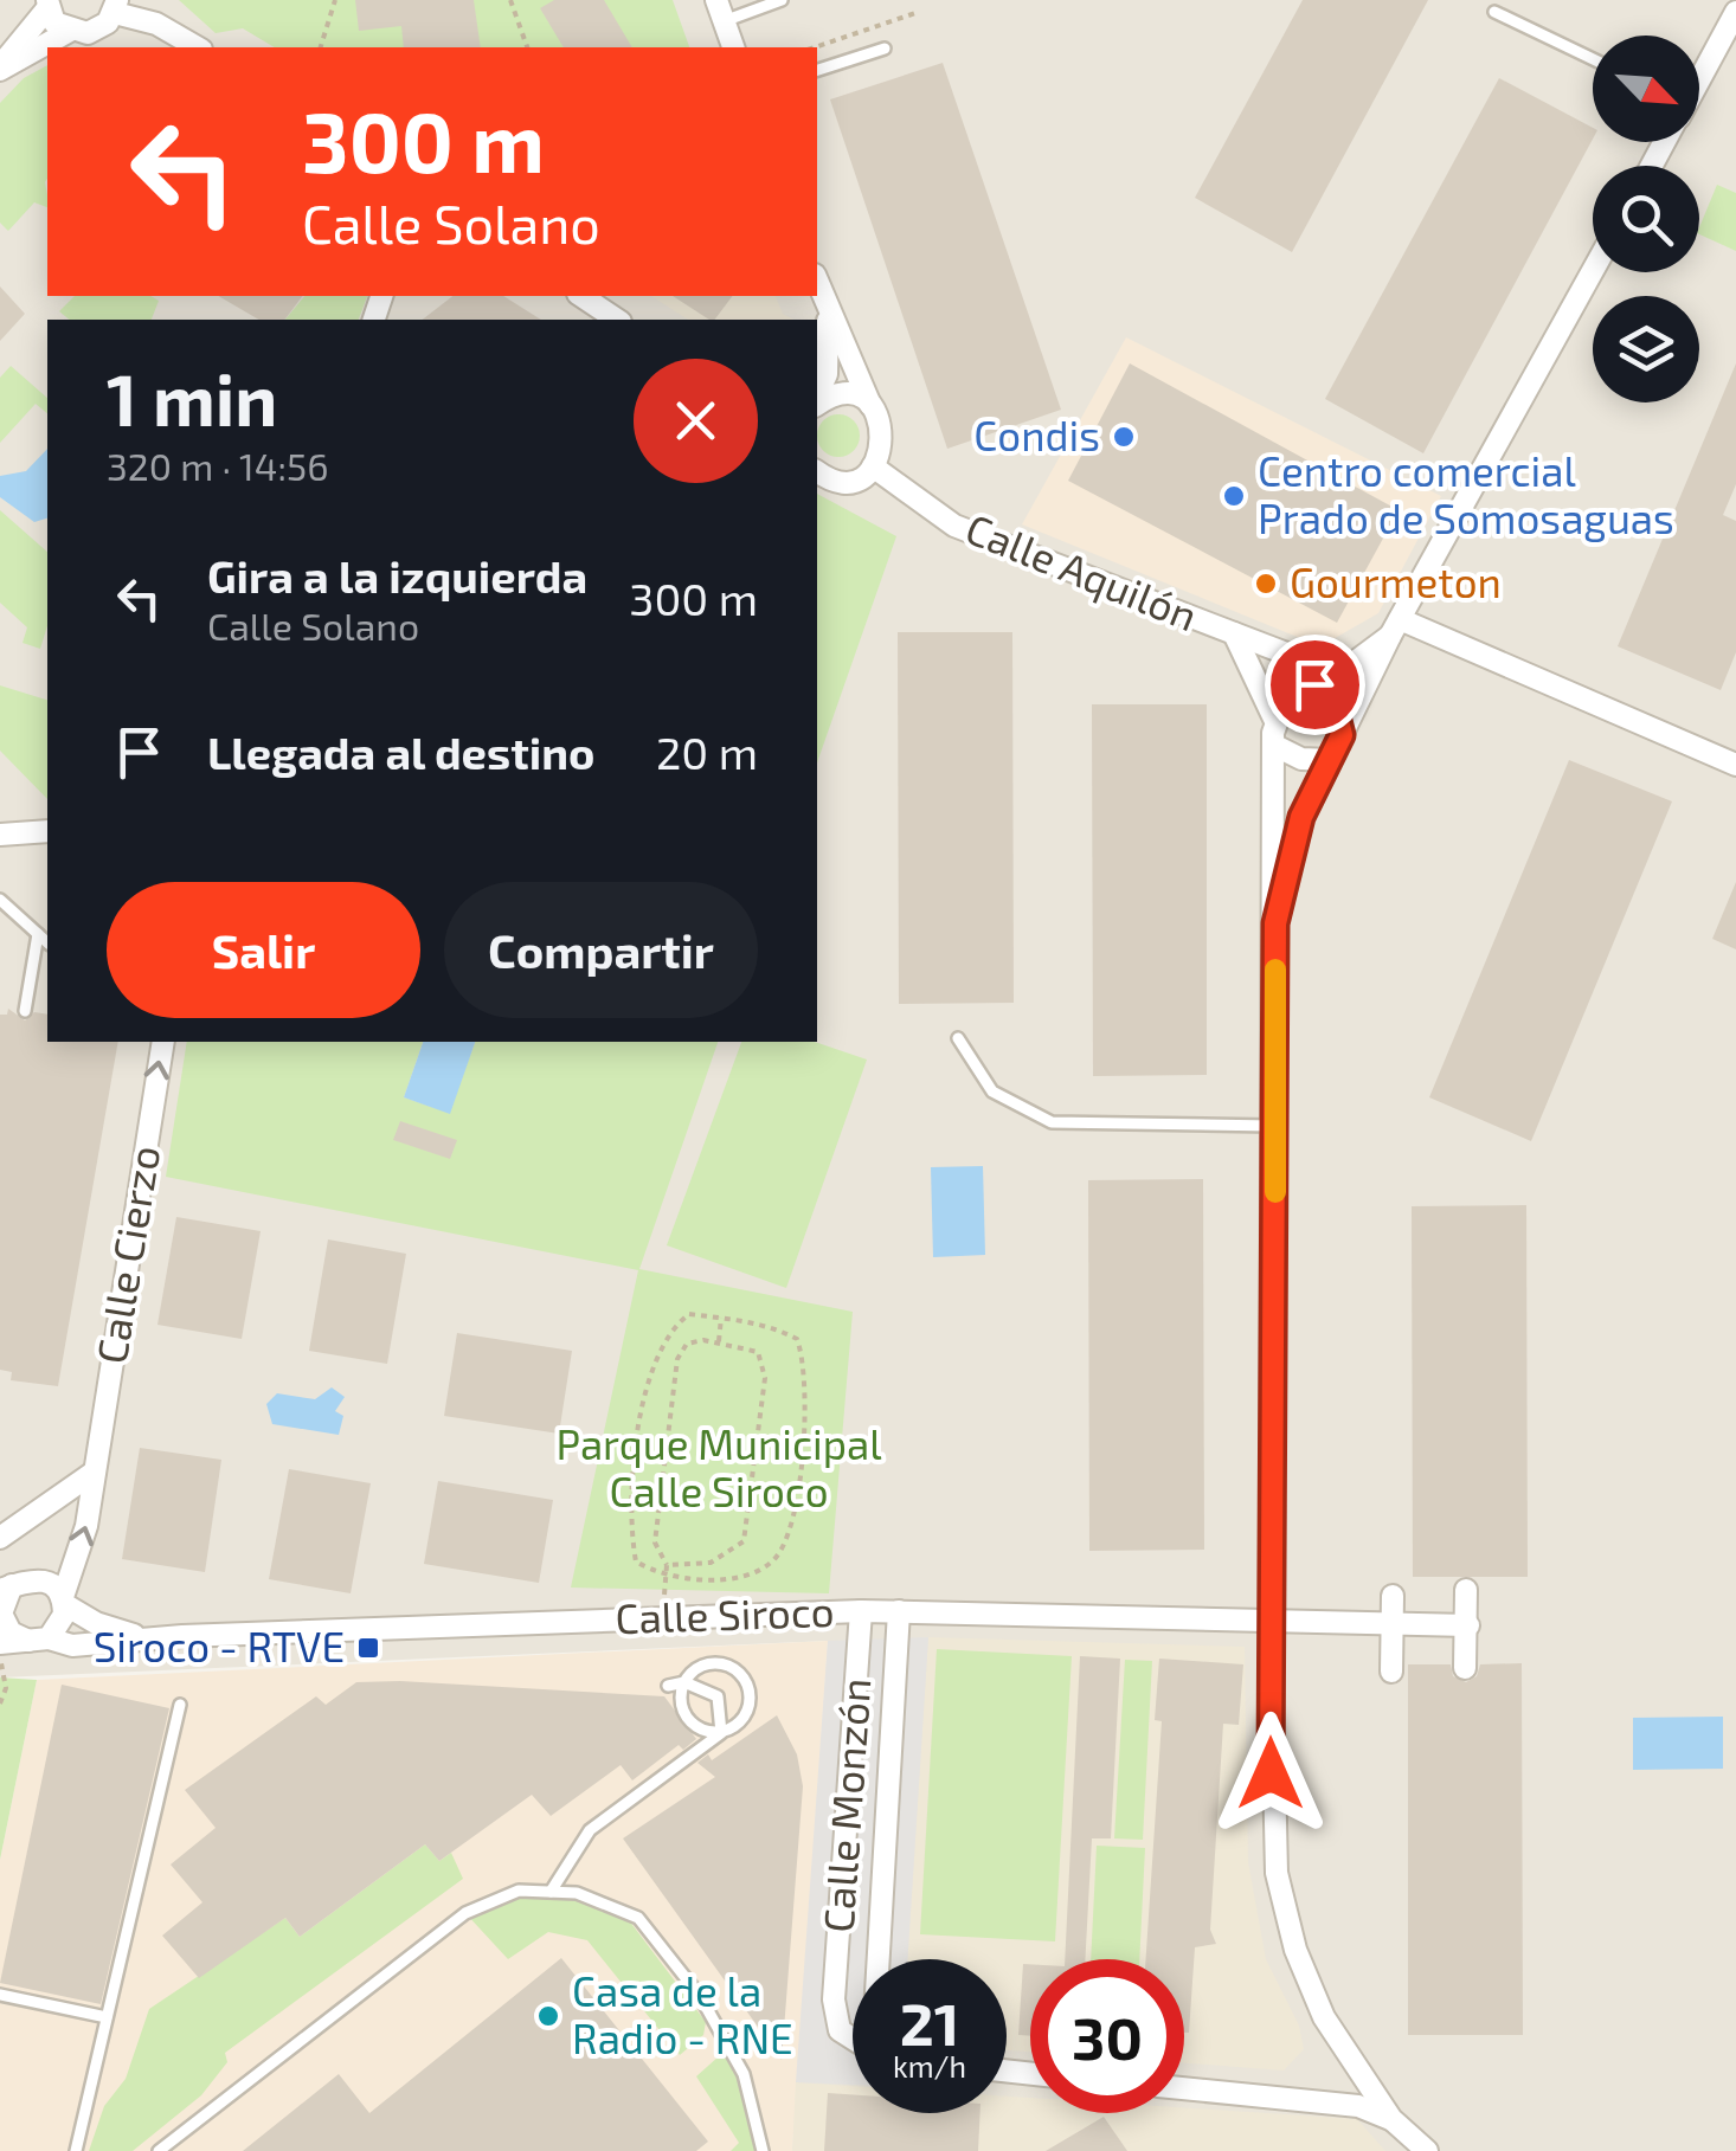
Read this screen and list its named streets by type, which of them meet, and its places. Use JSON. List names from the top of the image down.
{
  "streets": {
    "street": [
      "Calle Aquilón",
      "Calle Cierzo",
      "Calle Siroco",
      "Calle Monzón"
    ]
  },
  "crossings": [
    ["Calle Cierzo", "Calle Siroco"],
    ["Calle Siroco", "Calle Monzón"]
  ],
  "one_way": ["Calle Cierzo"],
  "parks": ["Parque Municipal Calle Siroco"],
  "places": {
    "other": [
      "Condis",
      "Centro comercial Prado de Somosaguas",
      "Gourmeton",
      "Casa de la Radio - RNE"
    ],
    "transit": ["Siroco - RTVE"]
  },
  "north": "bottom right",
  "page": {
    "turn": ["300 m", "Calle Solano"],
    "heading": ["1 min", "320 m · 14:56"],
    "list": [
      {
        "name": "Gira a la izquierda",
        "note": "Calle Solano",
        "value": "300 m"
      },
      {
        "name": "Llegada al destino",
        "value": "20 m"
      }
    ],
    "buttons": ["Salir", "Compartir"],
    "speed": "21 km/h",
    "limit": "30"
  }
}
